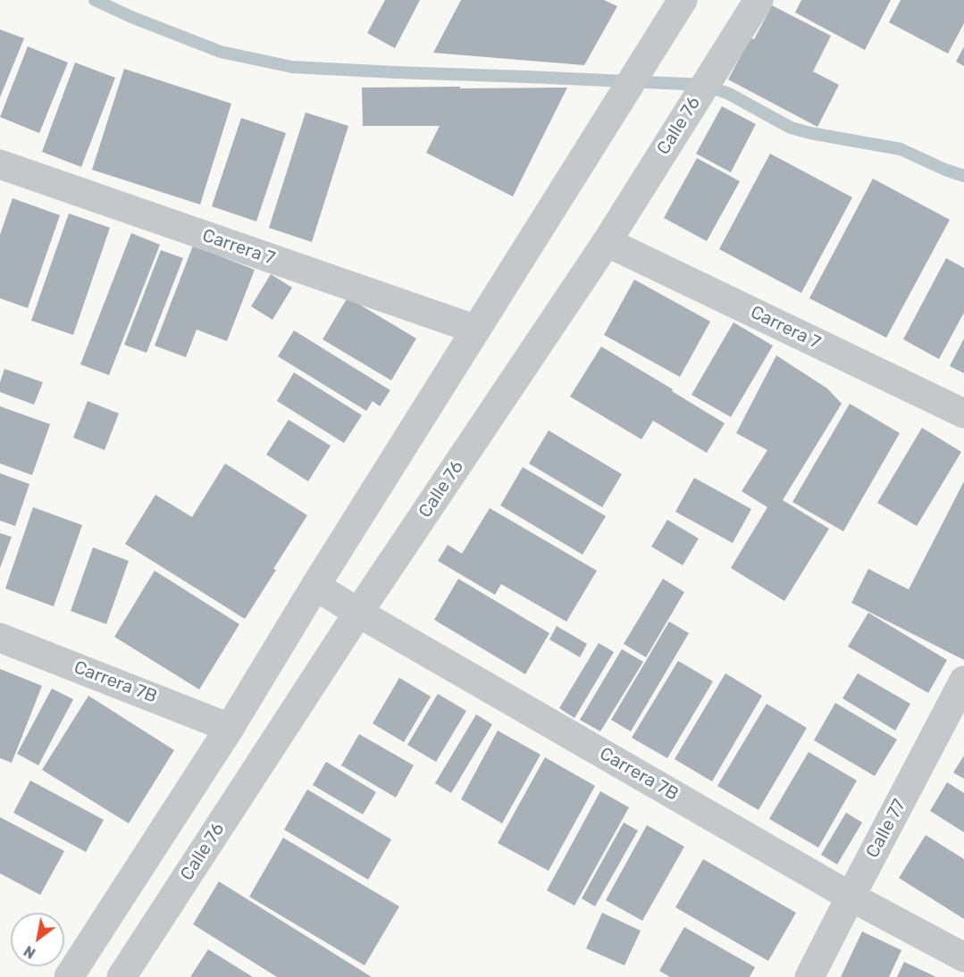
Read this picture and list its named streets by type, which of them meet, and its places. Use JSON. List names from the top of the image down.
{
  "streets": {
    "street": [
      "Calle 76",
      "Carrera 7",
      "Carrera 7B",
      "Calle 77"
    ]
  },
  "crossings": [
    ["Calle 76", "Carrera 7"],
    ["Calle 76", "Carrera 7B"],
    ["Carrera 7B", "Calle 77"]
  ],
  "north": "bottom left"
}
